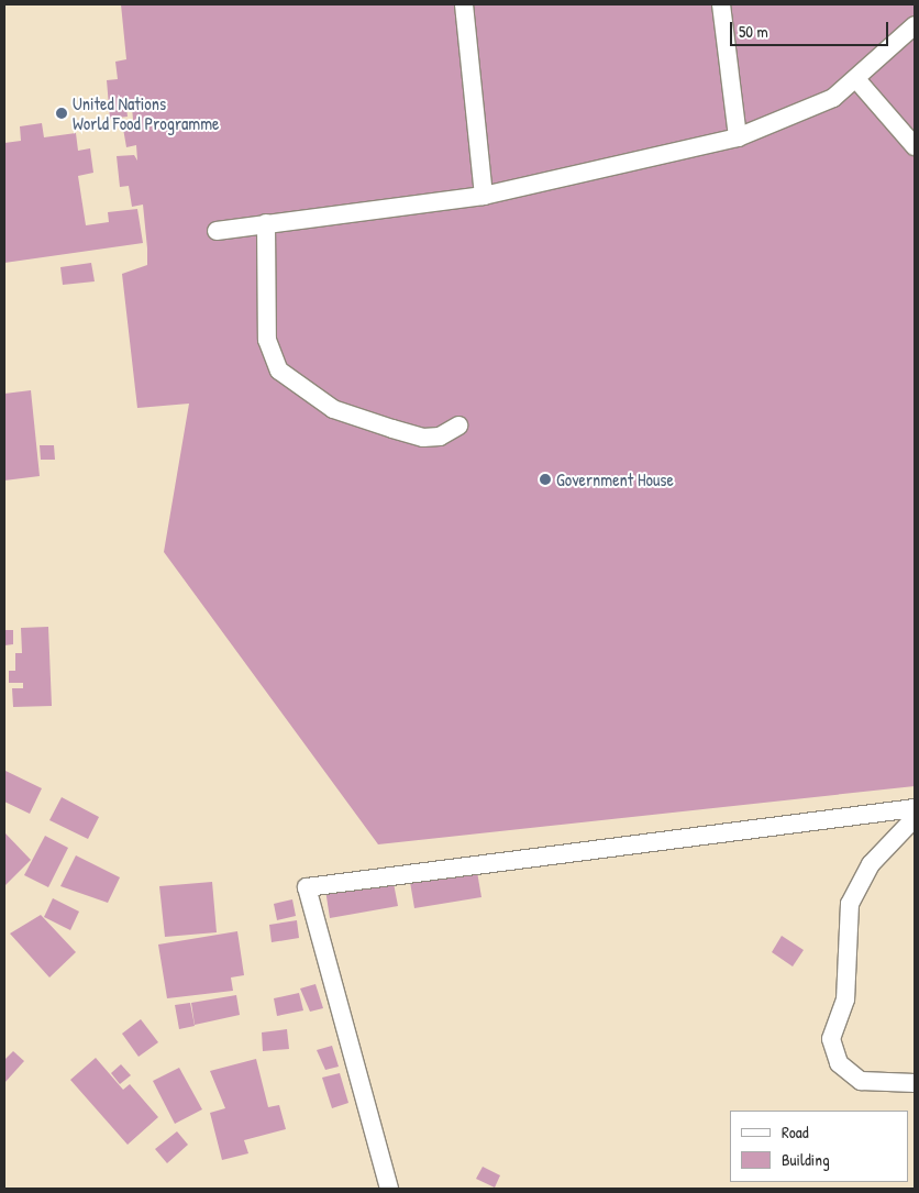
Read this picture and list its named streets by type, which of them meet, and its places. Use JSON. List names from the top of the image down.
{
  "places": ["United Nations World Food Programme", "Government House"],
  "legend": ["Road", "Building"],
  "scale_bar": "50 m"
}
